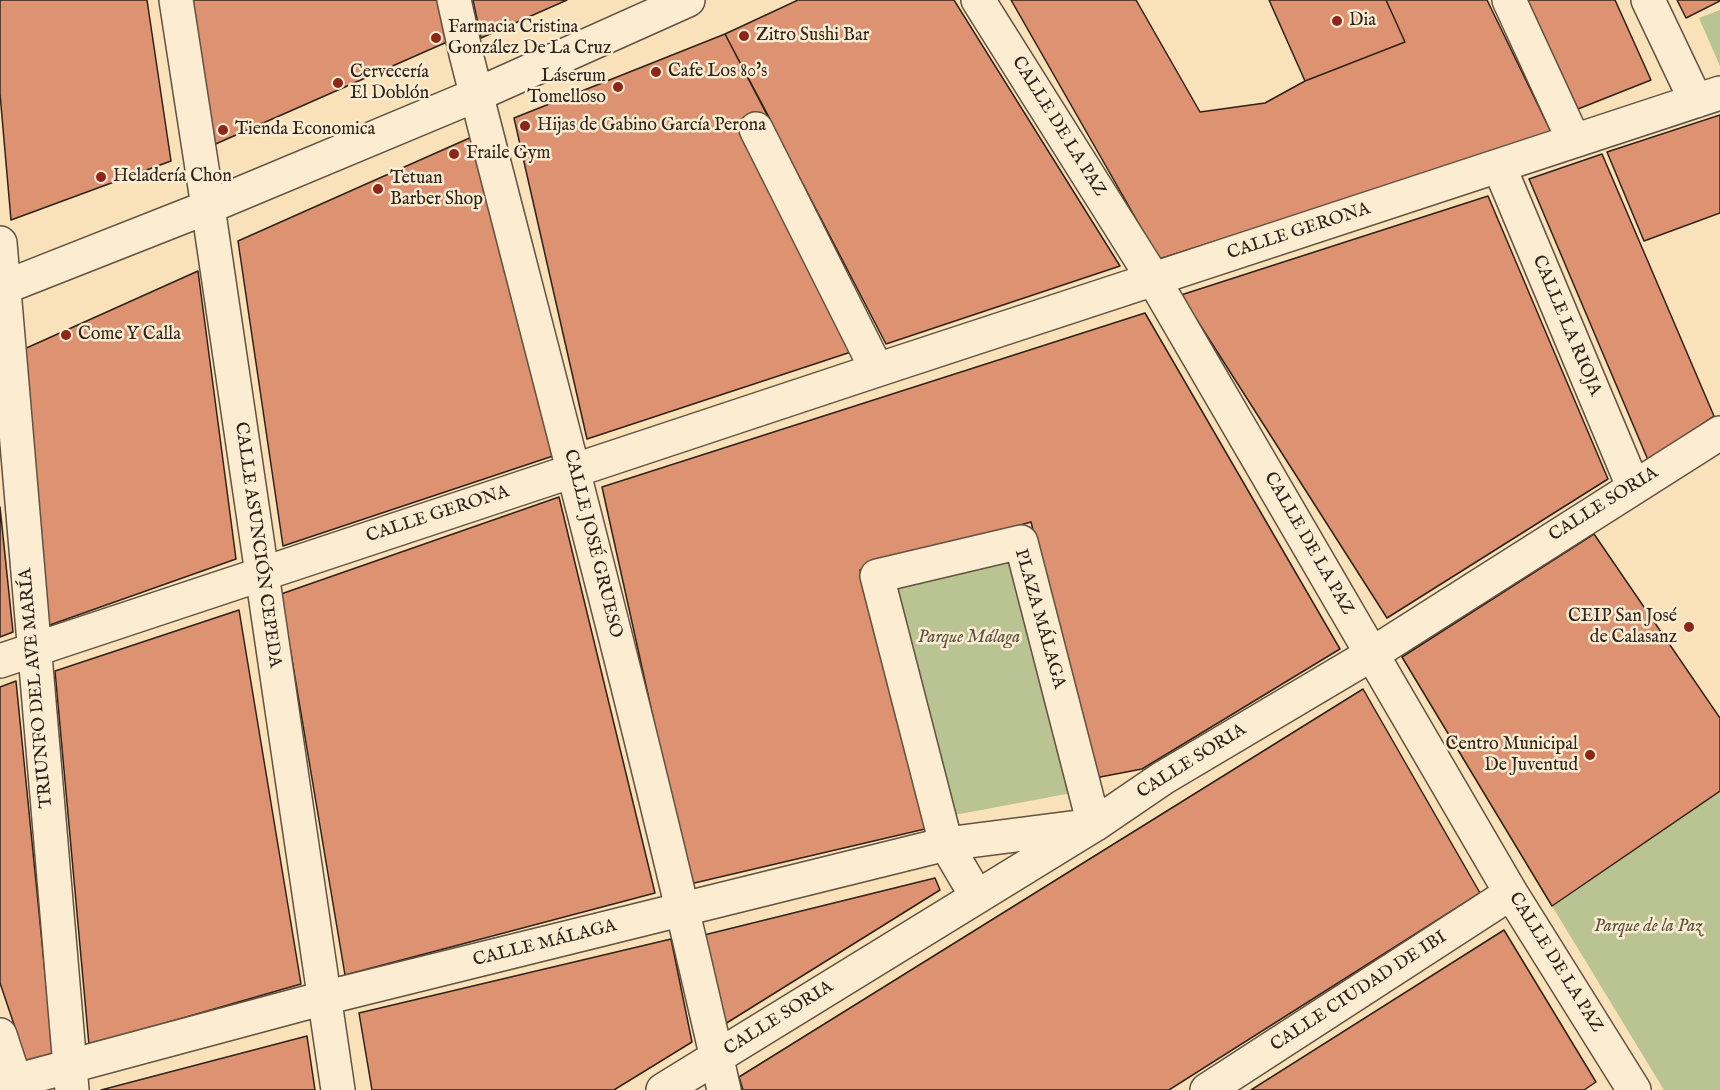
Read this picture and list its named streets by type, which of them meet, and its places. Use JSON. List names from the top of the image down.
{
  "streets": {
    "street": [
      "CALLE DE LA PAZ",
      "CALLE GERONA",
      "CALLE LA RIOJA",
      "CALLE SORIA",
      "CALLE JOSÉ GRUESO",
      "CALLE ASUNCIÓN CEPEDA",
      "PLAZA MÁLAGA",
      "TRIUNFO DEL AVE MARÍA",
      "CALLE MÁLAGA",
      "CALLE CIUDAD DE IBI"
    ]
  },
  "crossings": [
    ["CALLE DE LA PAZ", "CALLE GERONA"],
    ["CALLE DE LA PAZ", "CALLE SORIA"],
    ["CALLE DE LA PAZ", "CALLE CIUDAD DE IBI"],
    ["CALLE GERONA", "CALLE LA RIOJA"],
    ["CALLE GERONA", "CALLE JOSÉ GRUESO"],
    ["CALLE GERONA", "CALLE ASUNCIÓN CEPEDA"],
    ["CALLE GERONA", "TRIUNFO DEL AVE MARÍA"],
    ["CALLE LA RIOJA", "CALLE SORIA"],
    ["CALLE SORIA", "CALLE JOSÉ GRUESO"],
    ["CALLE SORIA", "PLAZA MÁLAGA"],
    ["CALLE SORIA", "CALLE MÁLAGA"],
    ["CALLE JOSÉ GRUESO", "CALLE MÁLAGA"],
    ["CALLE ASUNCIÓN CEPEDA", "CALLE MÁLAGA"],
    ["PLAZA MÁLAGA", "CALLE MÁLAGA"],
    ["TRIUNFO DEL AVE MARÍA", "CALLE MÁLAGA"]
  ],
  "parks": ["Parque Málaga", "Parque de la Paz"],
  "places": [
    "Dia",
    "Zitro Sushi Bar",
    "Farmacia Cristina González De La Cruz",
    "Cafe Los 80's",
    "Cervecería El Doblón",
    "Láserum Tomelloso",
    "Hijas de Gabino García Perona",
    "Tienda Economica",
    "Fraile Gym",
    "Heladería Chon",
    "Tetuan Barber Shop",
    "Come Y Calla",
    "CEIP San José de Calasanz",
    "Centro Municipal De Juventud"
  ]
}
